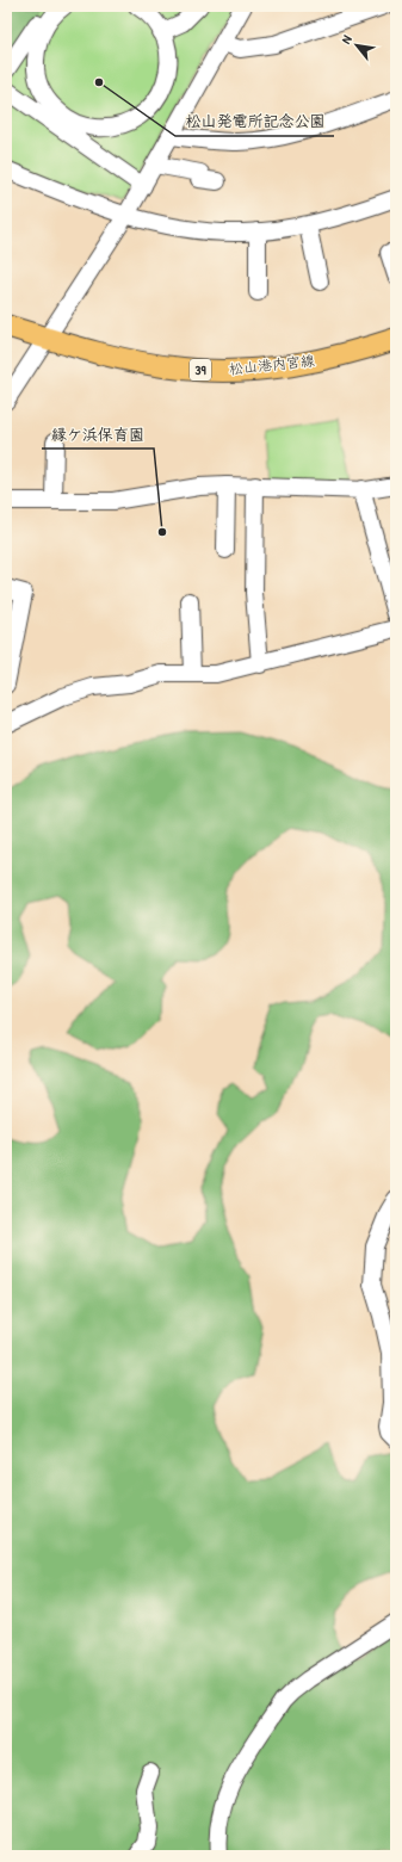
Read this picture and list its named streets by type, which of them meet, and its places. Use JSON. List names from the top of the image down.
{
  "streets": {
    "main road": ["松山港内宮線", "39"]
  },
  "places": ["松山発電所記念公園", "縁ケ浜保育園"],
  "north": "top left"
}
